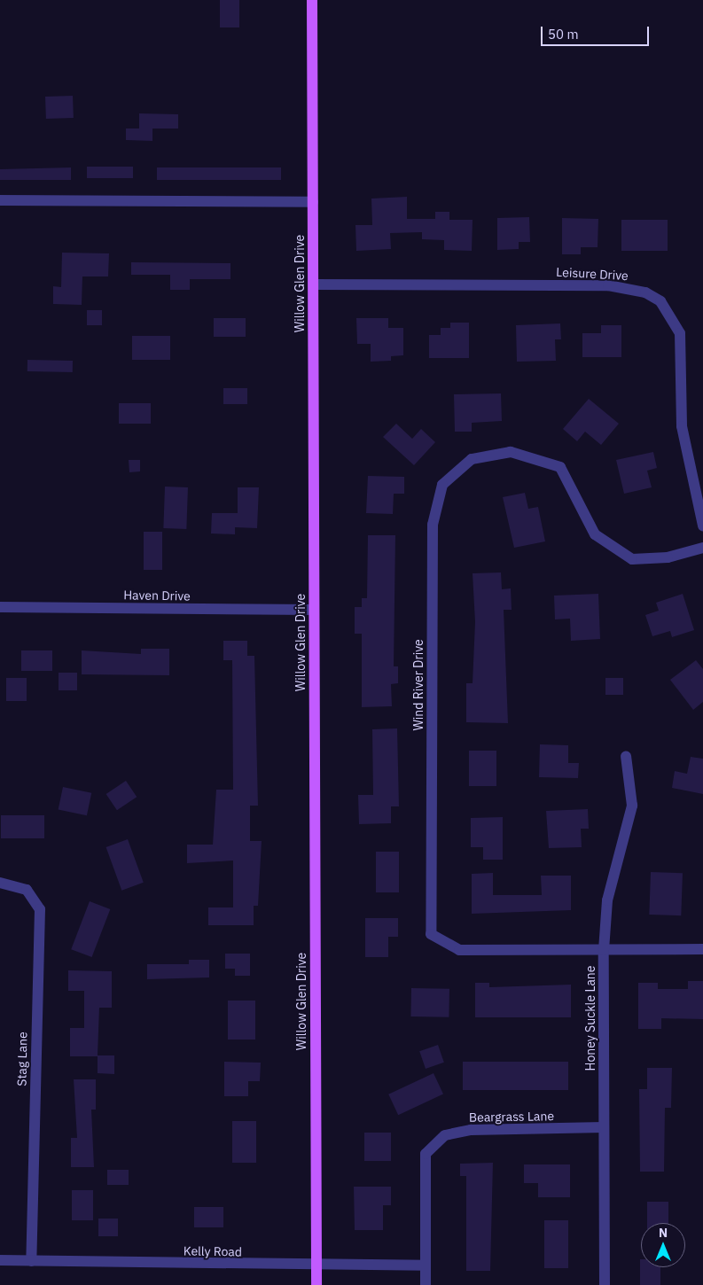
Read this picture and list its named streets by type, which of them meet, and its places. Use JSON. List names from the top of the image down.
{
  "streets": {
    "main road": ["Willow Glen Drive"],
    "street": [
      "Leisure Drive",
      "Haven Drive",
      "Wind River Drive",
      "Honey Suckle Lane",
      "Stag Lane",
      "Beargrass Lane",
      "Kelly Road"
    ]
  },
  "crossings": [
    ["Leisure Drive", "Willow Glen Drive"],
    ["Willow Glen Drive", "Haven Drive"],
    ["Willow Glen Drive", "Kelly Road"],
    ["Wind River Drive", "Honey Suckle Lane"],
    ["Honey Suckle Lane", "Beargrass Lane"],
    ["Stag Lane", "Kelly Road"],
    ["Beargrass Lane", "Kelly Road"]
  ],
  "scale_bar": "50 m",
  "north": "top"
}
